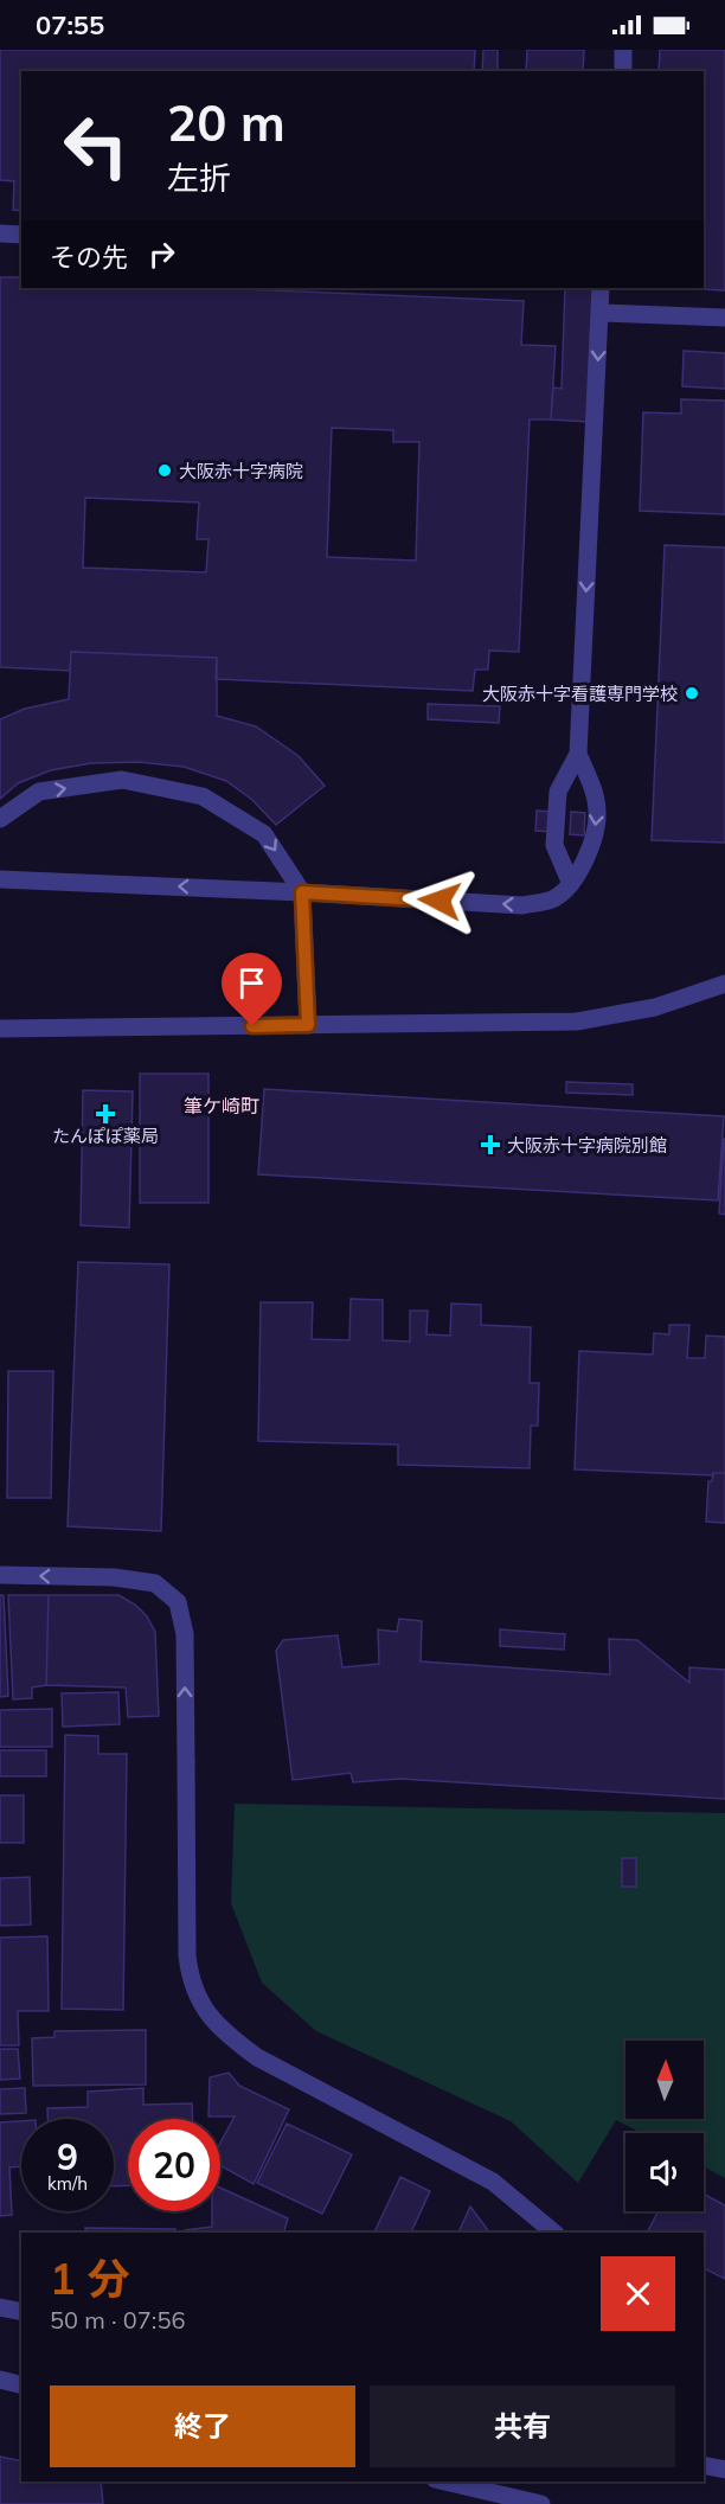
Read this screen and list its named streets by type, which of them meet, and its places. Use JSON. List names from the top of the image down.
{
  "districts": ["筆ケ崎町"],
  "places": {
    "other": ["大阪赤十字病院", "大阪赤十字看護専門学校"],
    "health": ["たんぽぽ薬局", "大阪赤十字病院別館"]
  },
  "north": "top",
  "page": {
    "status": "07:55",
    "turn": ["20 m", "左折"],
    "then": "その先",
    "speed": "9 km/h",
    "limit": "20",
    "heading": ["1 分", "50 m · 07:56"],
    "buttons": ["終了", "共有"]
  }
}
